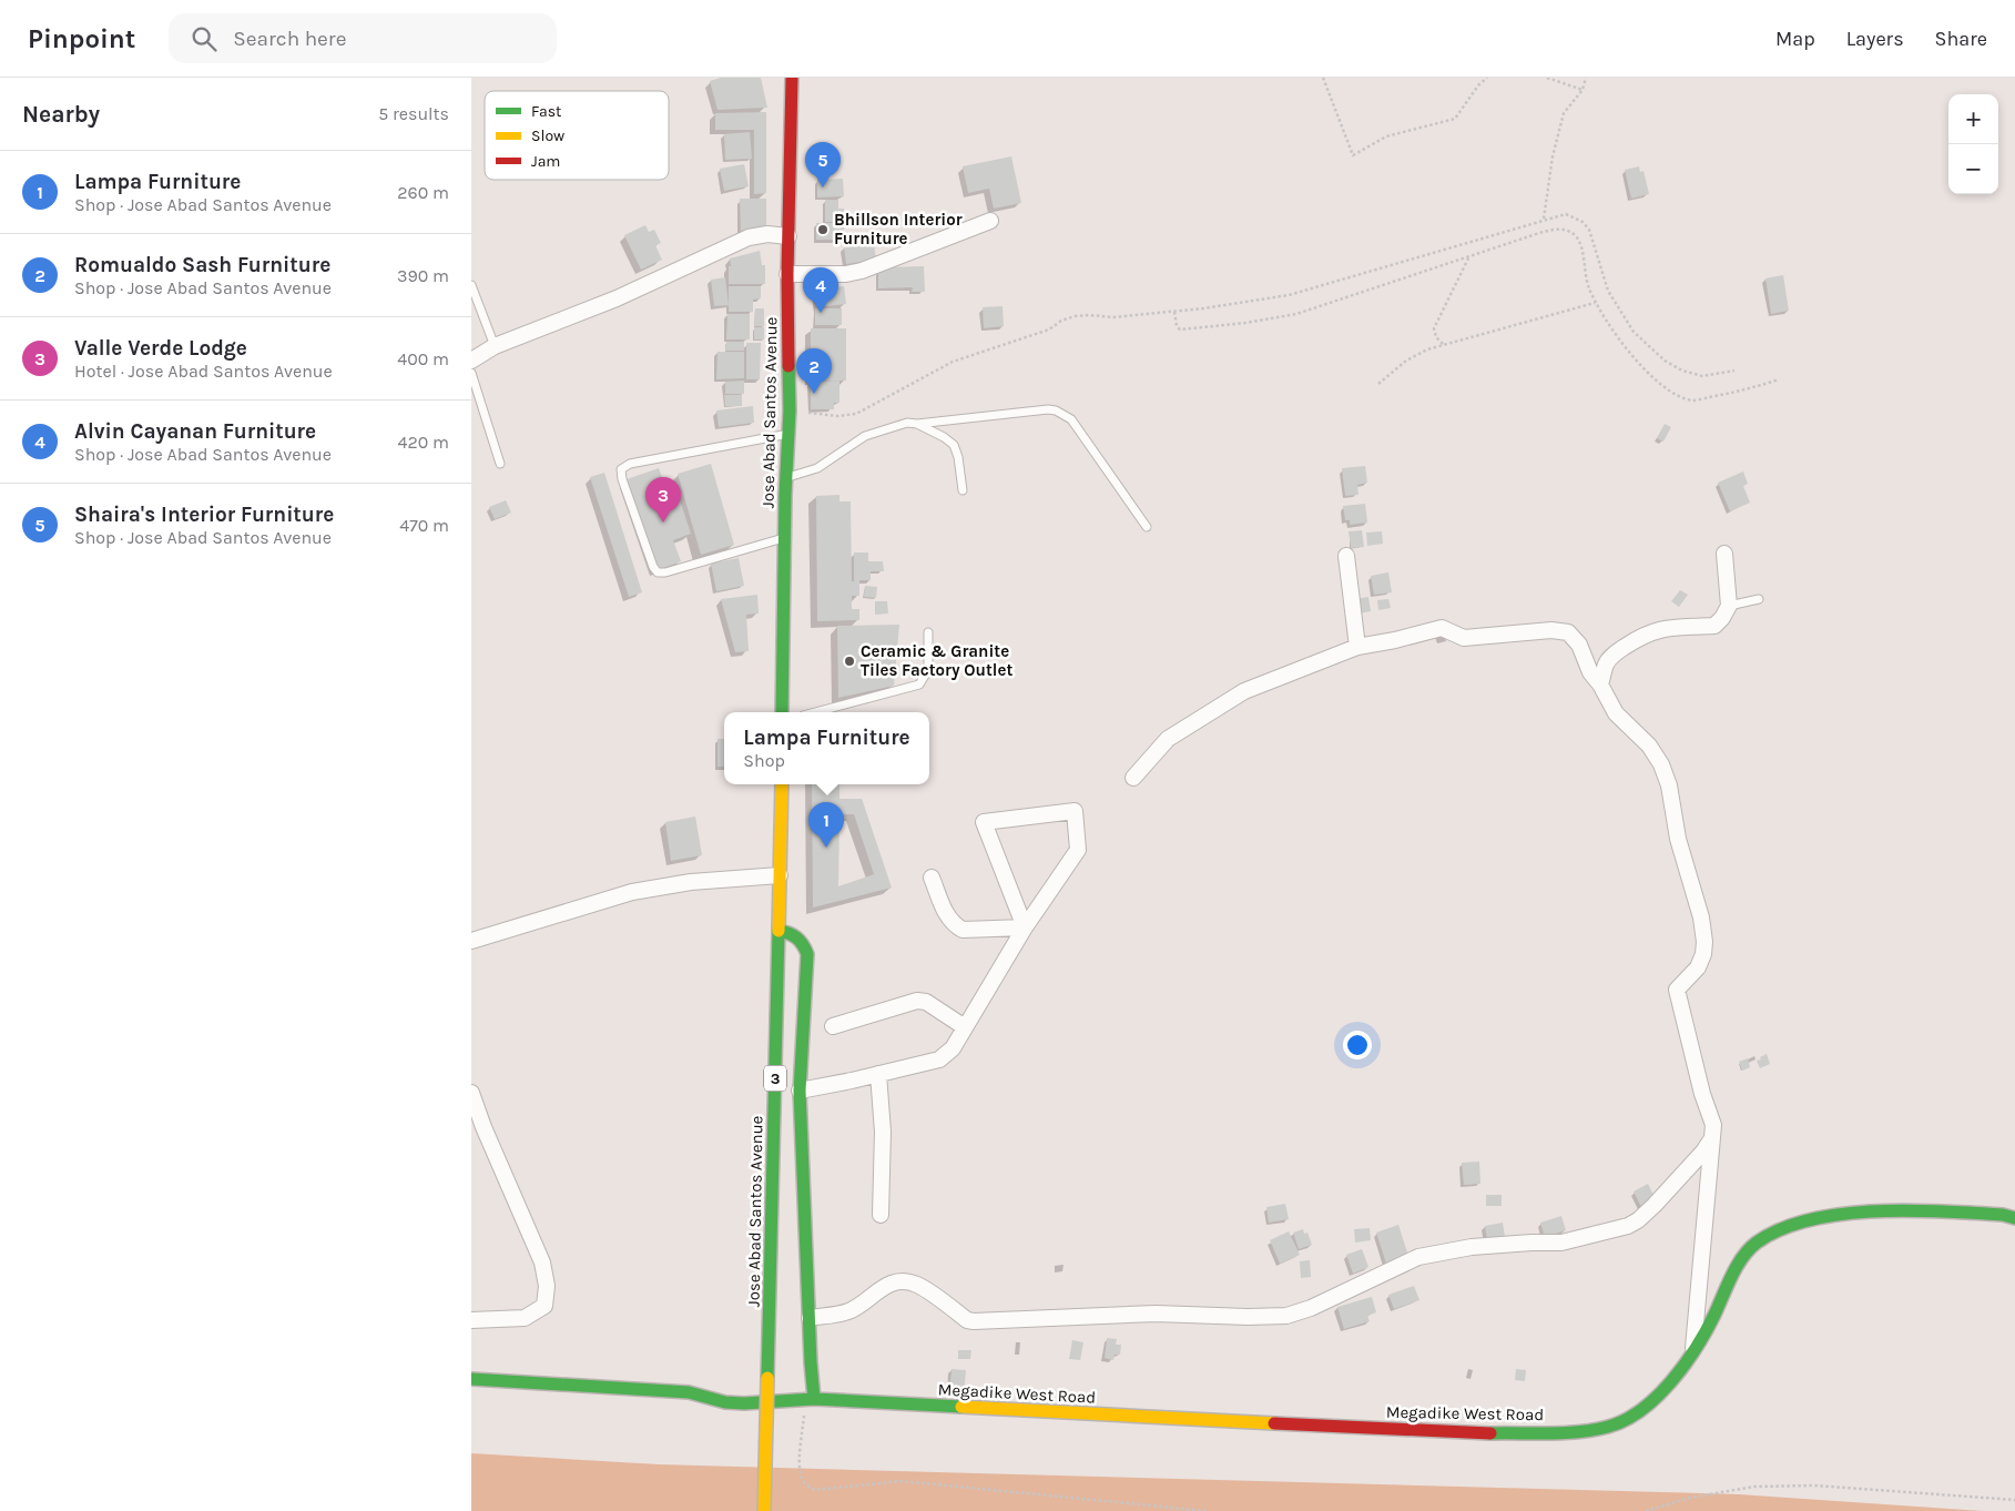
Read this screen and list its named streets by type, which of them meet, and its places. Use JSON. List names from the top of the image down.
{
  "streets": {
    "main road": ["Jose Abad Santos Avenue", "3", "Megadike West Road"]
  },
  "places": ["Bhillson Interior Furniture", "Ceramic & Granite Tiles Factory Outlet"],
  "legend": ["Fast", "Slow", "Jam"],
  "page": {
    "header": "Pinpoint",
    "search": "Search here",
    "nav": ["Map", "Layers", "Share"],
    "heading": ["Nearby", "5 results"],
    "map_buttons": ["+", "−"],
    "pins": [
      "5",
      "4",
      "2",
      "3",
      "1"
    ],
    "list": [
      {
        "mark": "1",
        "name": "Lampa Furniture",
        "note": "Shop · Jose Abad Santos Avenue",
        "value": "260 m"
      },
      {
        "mark": "2",
        "name": "Romualdo Sash Furniture",
        "note": "Shop · Jose Abad Santos Avenue",
        "value": "390 m"
      },
      {
        "mark": "3",
        "name": "Valle Verde Lodge",
        "note": "Hotel · Jose Abad Santos Avenue",
        "value": "400 m"
      },
      {
        "mark": "4",
        "name": "Alvin Cayanan Furniture",
        "note": "Shop · Jose Abad Santos Avenue",
        "value": "420 m"
      },
      {
        "mark": "5",
        "name": "Shaira's Interior Furniture",
        "note": "Shop · Jose Abad Santos Avenue",
        "value": "470 m"
      }
    ],
    "popup": ["Lampa Furniture", "Shop"]
  }
}
